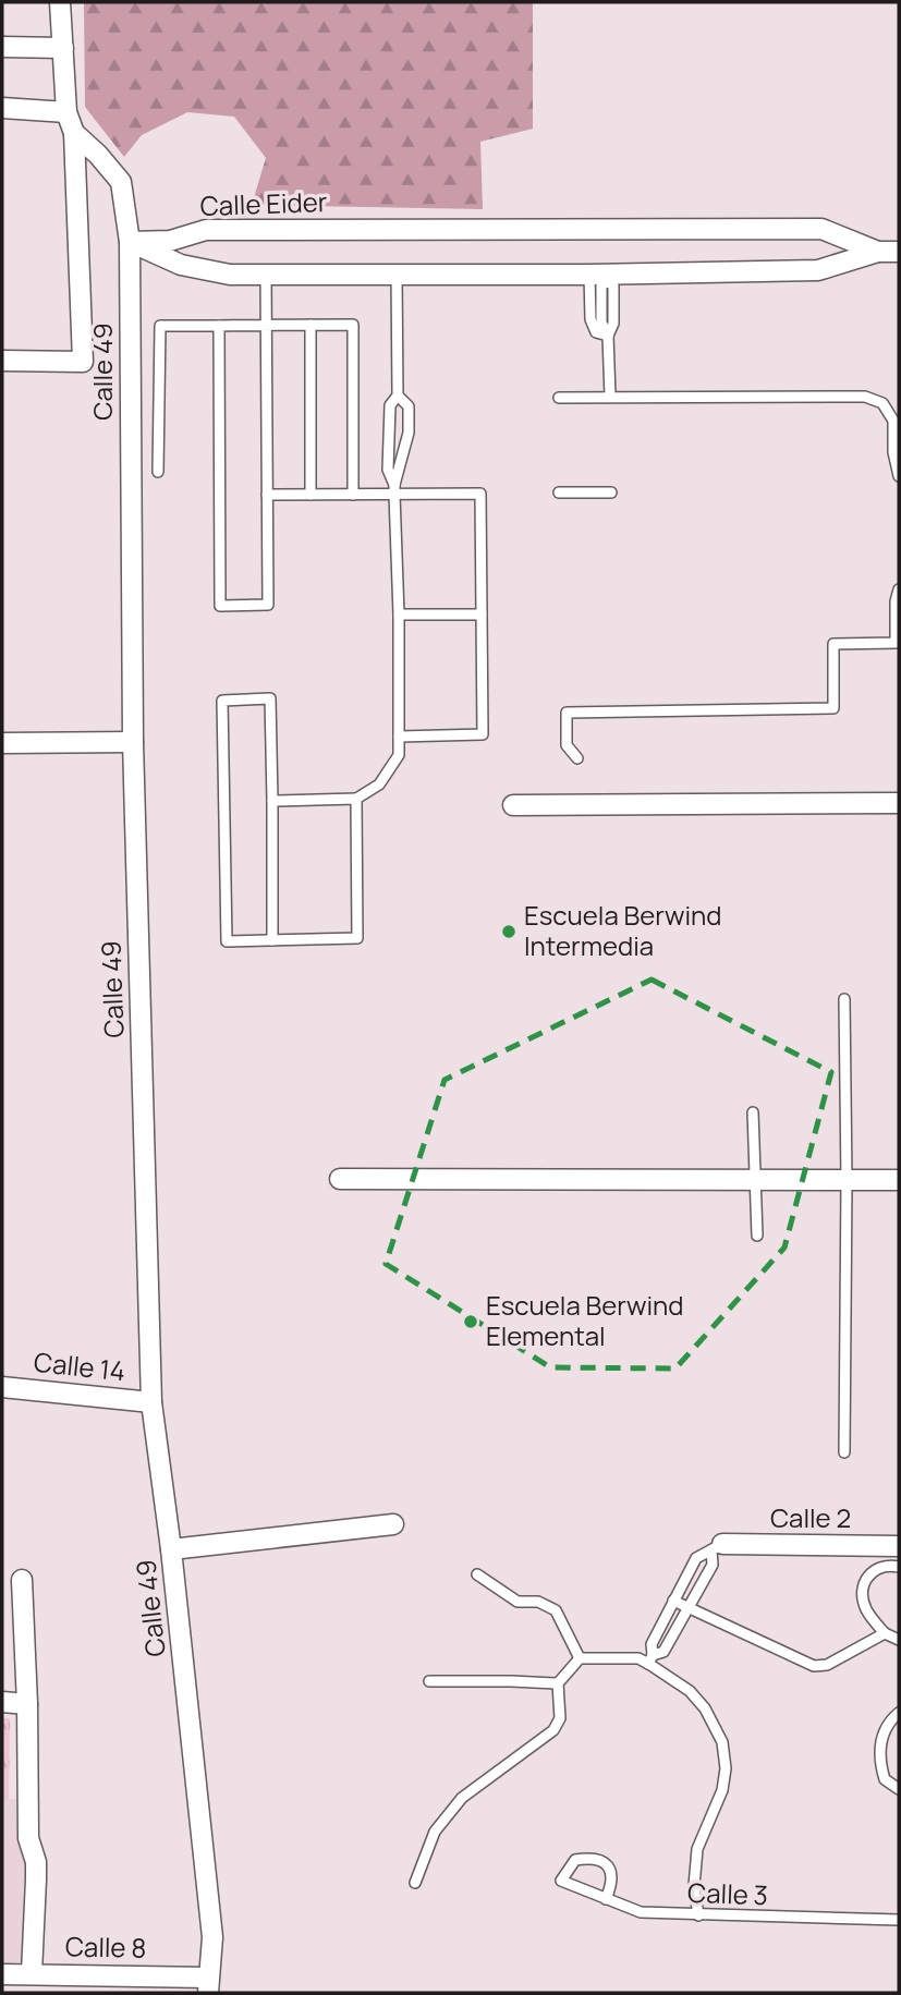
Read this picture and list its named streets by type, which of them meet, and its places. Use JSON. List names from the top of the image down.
{
  "streets": {
    "street": [
      "Calle Eider",
      "Calle 49",
      "Calle 14",
      "Calle 2",
      "Calle 8"
    ],
    "lane": ["Calle 3"]
  },
  "crossings": [
    ["Calle Eider", "Calle 49"],
    ["Calle 49", "Calle 14"],
    ["Calle 49", "Calle 8"]
  ],
  "places": ["Escuela Berwind Intermedia", "Escuela Berwind Elemental"]
}
